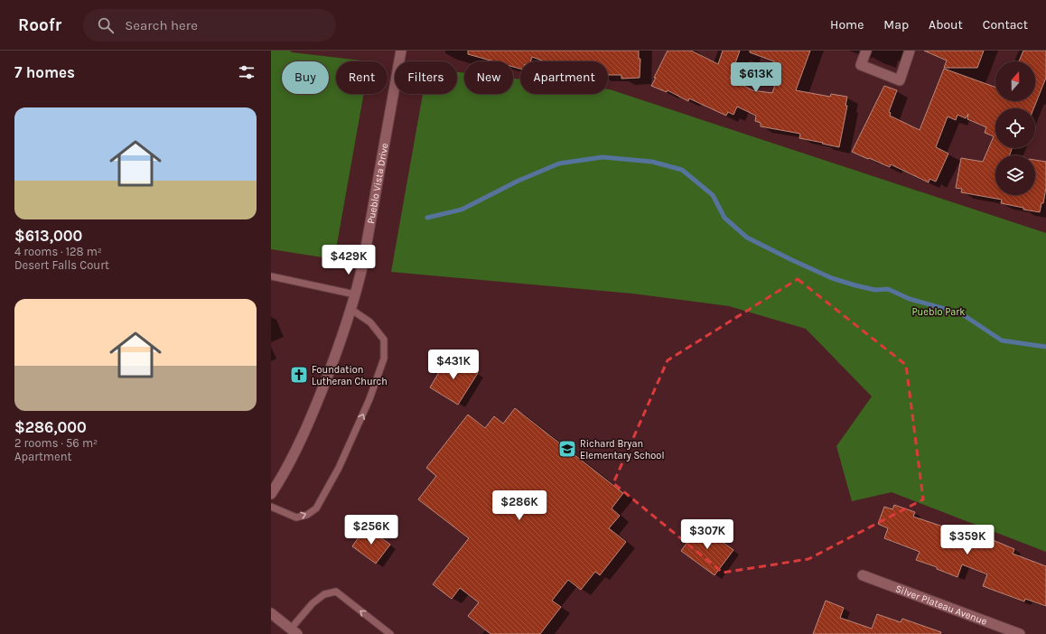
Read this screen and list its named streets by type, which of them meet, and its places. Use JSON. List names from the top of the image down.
{
  "streets": {
    "street": ["Pueblo Vista Drive", "Silver Plateau Avenue"]
  },
  "parks": ["Pueblo Park"],
  "places": {
    "church": ["Foundation Lutheran Church"],
    "school or university": ["Richard Bryan Elementary School"]
  },
  "north": "top",
  "page": {
    "header": "Roofr",
    "search": "Search here",
    "nav": [
      "Home",
      "Map",
      "About",
      "Contact"
    ],
    "heading": "7 homes",
    "chip": [
      "Buy",
      "Rent",
      "Filters",
      "New",
      "Apartment"
    ],
    "price": [
      "$613K",
      "$429K",
      "$431K",
      "$286K",
      "$256K",
      "$307K",
      "$359K"
    ],
    "list": [
      {
        "name": "$613,000",
        "note": "4 rooms · 128 m² · Desert Falls Court"
      },
      {
        "name": "$286,000",
        "note": "2 rooms · 56 m² · Apartment"
      }
    ]
  }
}
